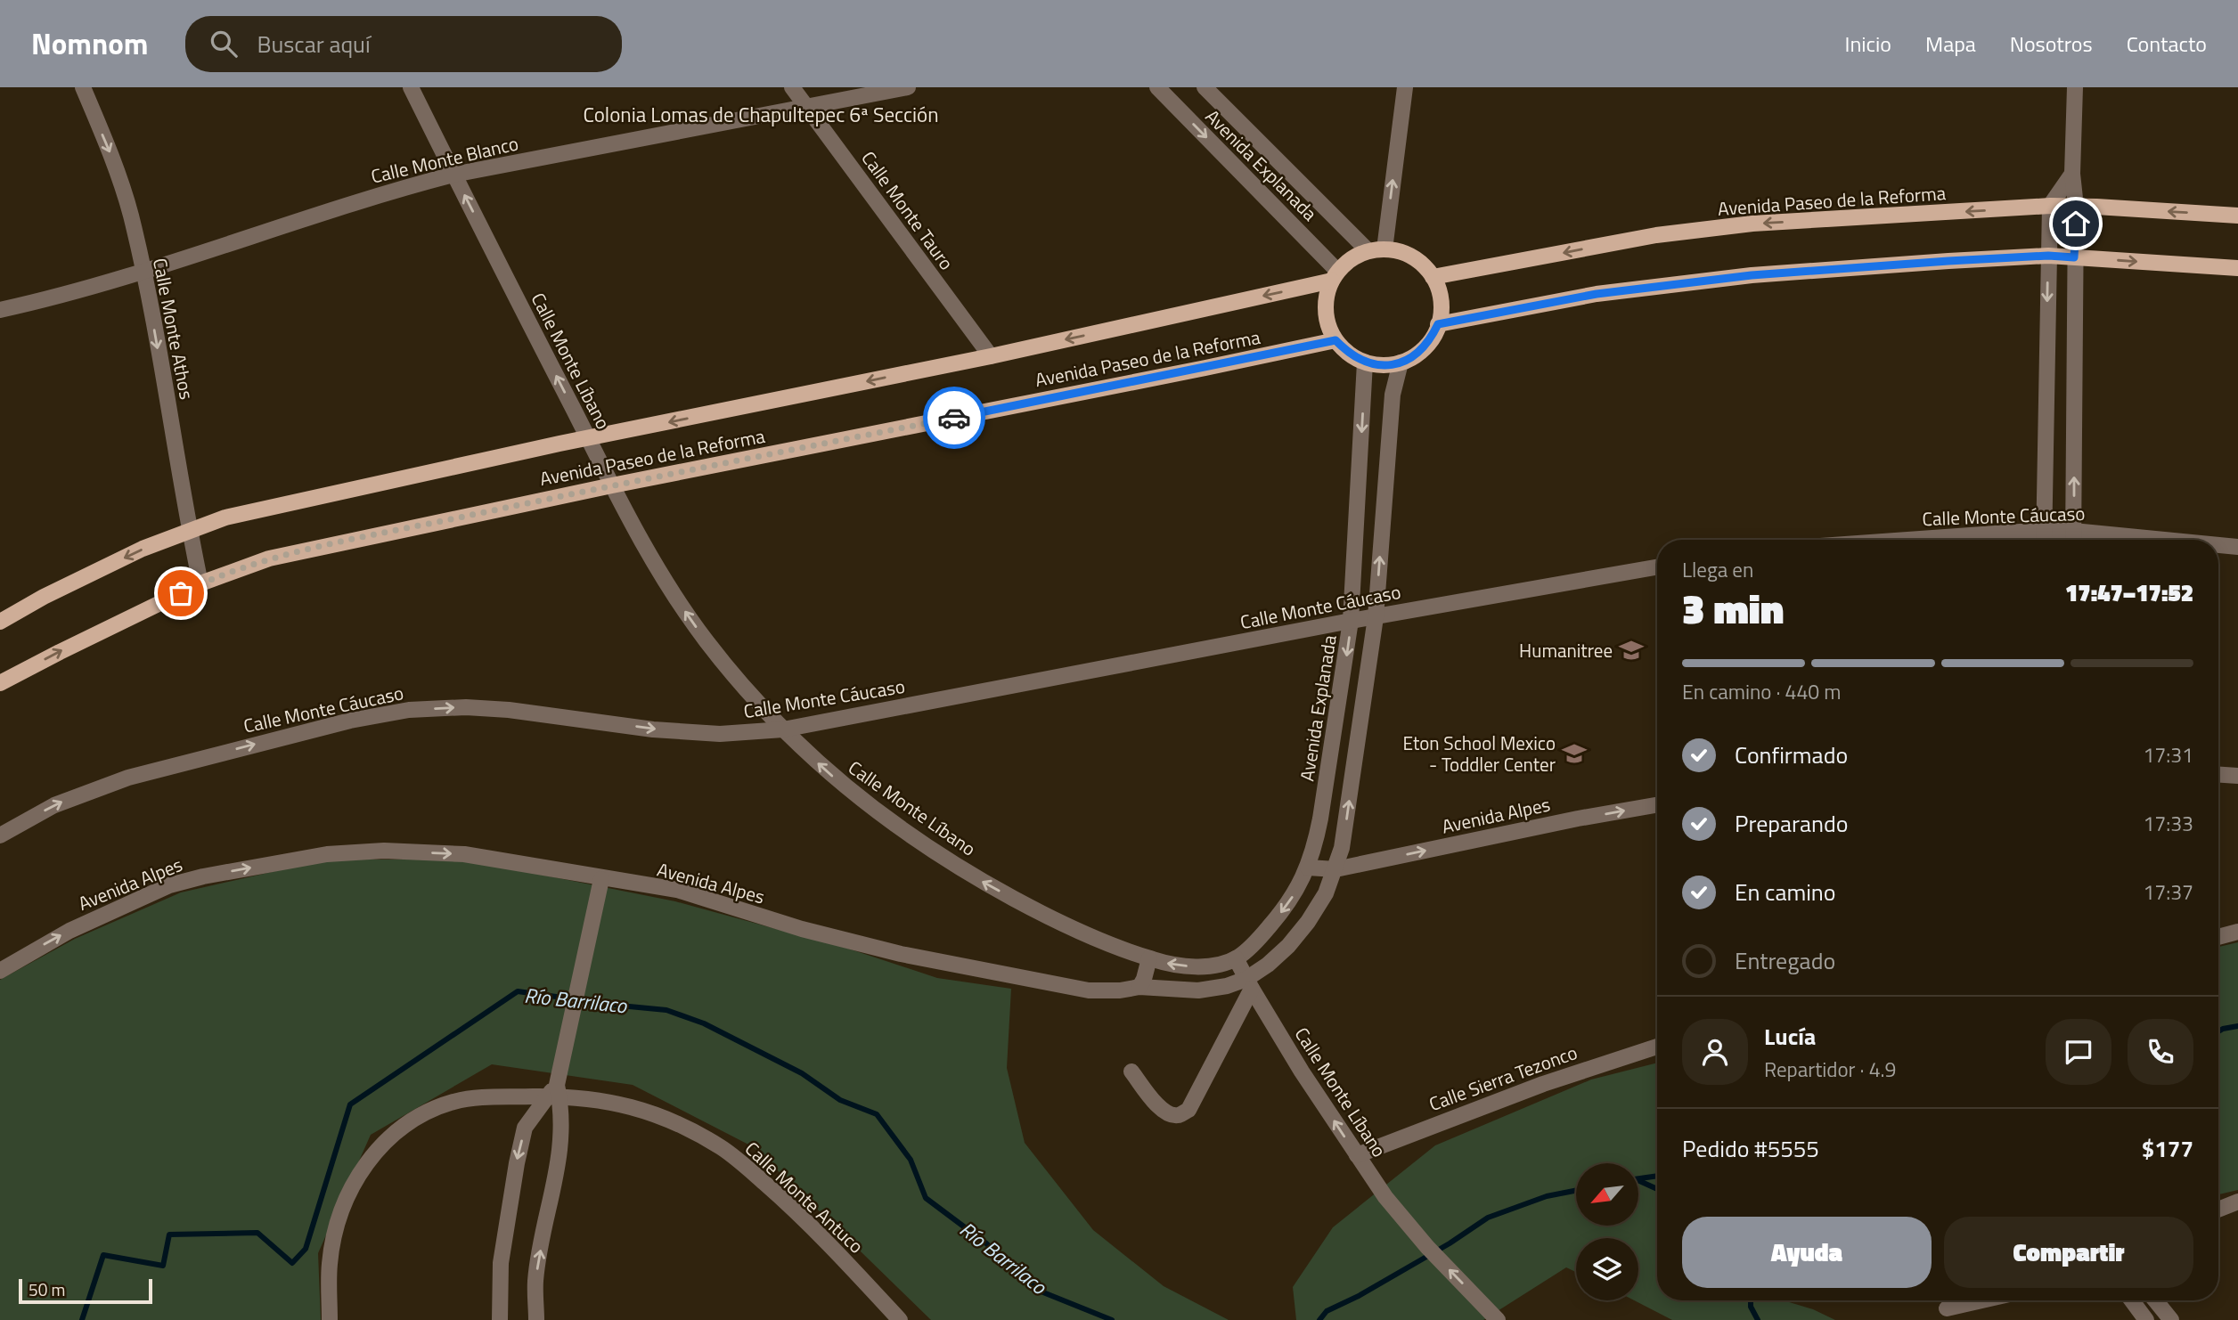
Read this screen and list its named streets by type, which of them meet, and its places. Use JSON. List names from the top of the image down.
{
  "streets": {
    "main road": ["Avenida Paseo de la Reforma"],
    "street": [
      "Calle Monte Blanco",
      "Avenida Explanada",
      "Calle Monte Tauro",
      "Calle Monte Athos",
      "Calle Monte Líbano",
      "Calle Monte Cáucaso",
      "Avenida Alpes",
      "Calle Sierra Tezonco",
      "Calle Monte Antuco"
    ]
  },
  "crossings": [
    ["Calle Monte Blanco", "Calle Monte Tauro"],
    ["Calle Monte Blanco", "Calle Monte Athos"],
    ["Calle Monte Blanco", "Calle Monte Líbano"],
    ["Avenida Explanada", "Avenida Paseo de la Reforma"],
    ["Avenida Explanada", "Calle Monte Líbano"],
    ["Avenida Explanada", "Calle Monte Cáucaso"],
    ["Avenida Explanada", "Avenida Alpes"],
    ["Avenida Paseo de la Reforma", "Calle Monte Tauro"],
    ["Avenida Paseo de la Reforma", "Calle Monte Athos"],
    ["Avenida Paseo de la Reforma", "Calle Monte Líbano"],
    ["Calle Monte Líbano", "Calle Monte Cáucaso"],
    ["Calle Monte Líbano", "Avenida Alpes"],
    ["Calle Monte Líbano", "Calle Sierra Tezonco"]
  ],
  "one_way": [
    "Calle Monte Athos",
    "Calle Monte Líbano",
    "Calle Monte Cáucaso",
    "Avenida Alpes"
  ],
  "districts": ["Colonia Lomas de Chapultepec 6ª Sección"],
  "water": ["Río Barrilaco"],
  "places": {
    "school or university": ["Humanitree", "Eton School Mexico - Toddler Center"]
  },
  "scale_bar": "50 m",
  "north": "bottom left",
  "page": {
    "header": "Nomnom",
    "search": "Buscar aquí",
    "nav": [
      "Inicio",
      "Mapa",
      "Nosotros",
      "Contacto"
    ],
    "heading": ["3 min", "Llega en", "17:47–17:52"],
    "panel": [
      "Lucía",
      "Repartidor · 4.9",
      "Pedido #5555",
      "$177"
    ],
    "bar": "En camino · 440 m",
    "list": [
      ["Confirmado", "17:31"],
      ["Preparando", "17:33"],
      ["En camino", "17:37"],
      "Entregado"
    ],
    "buttons": ["Ayuda", "Compartir"],
    "scale": "50 m"
  }
}
